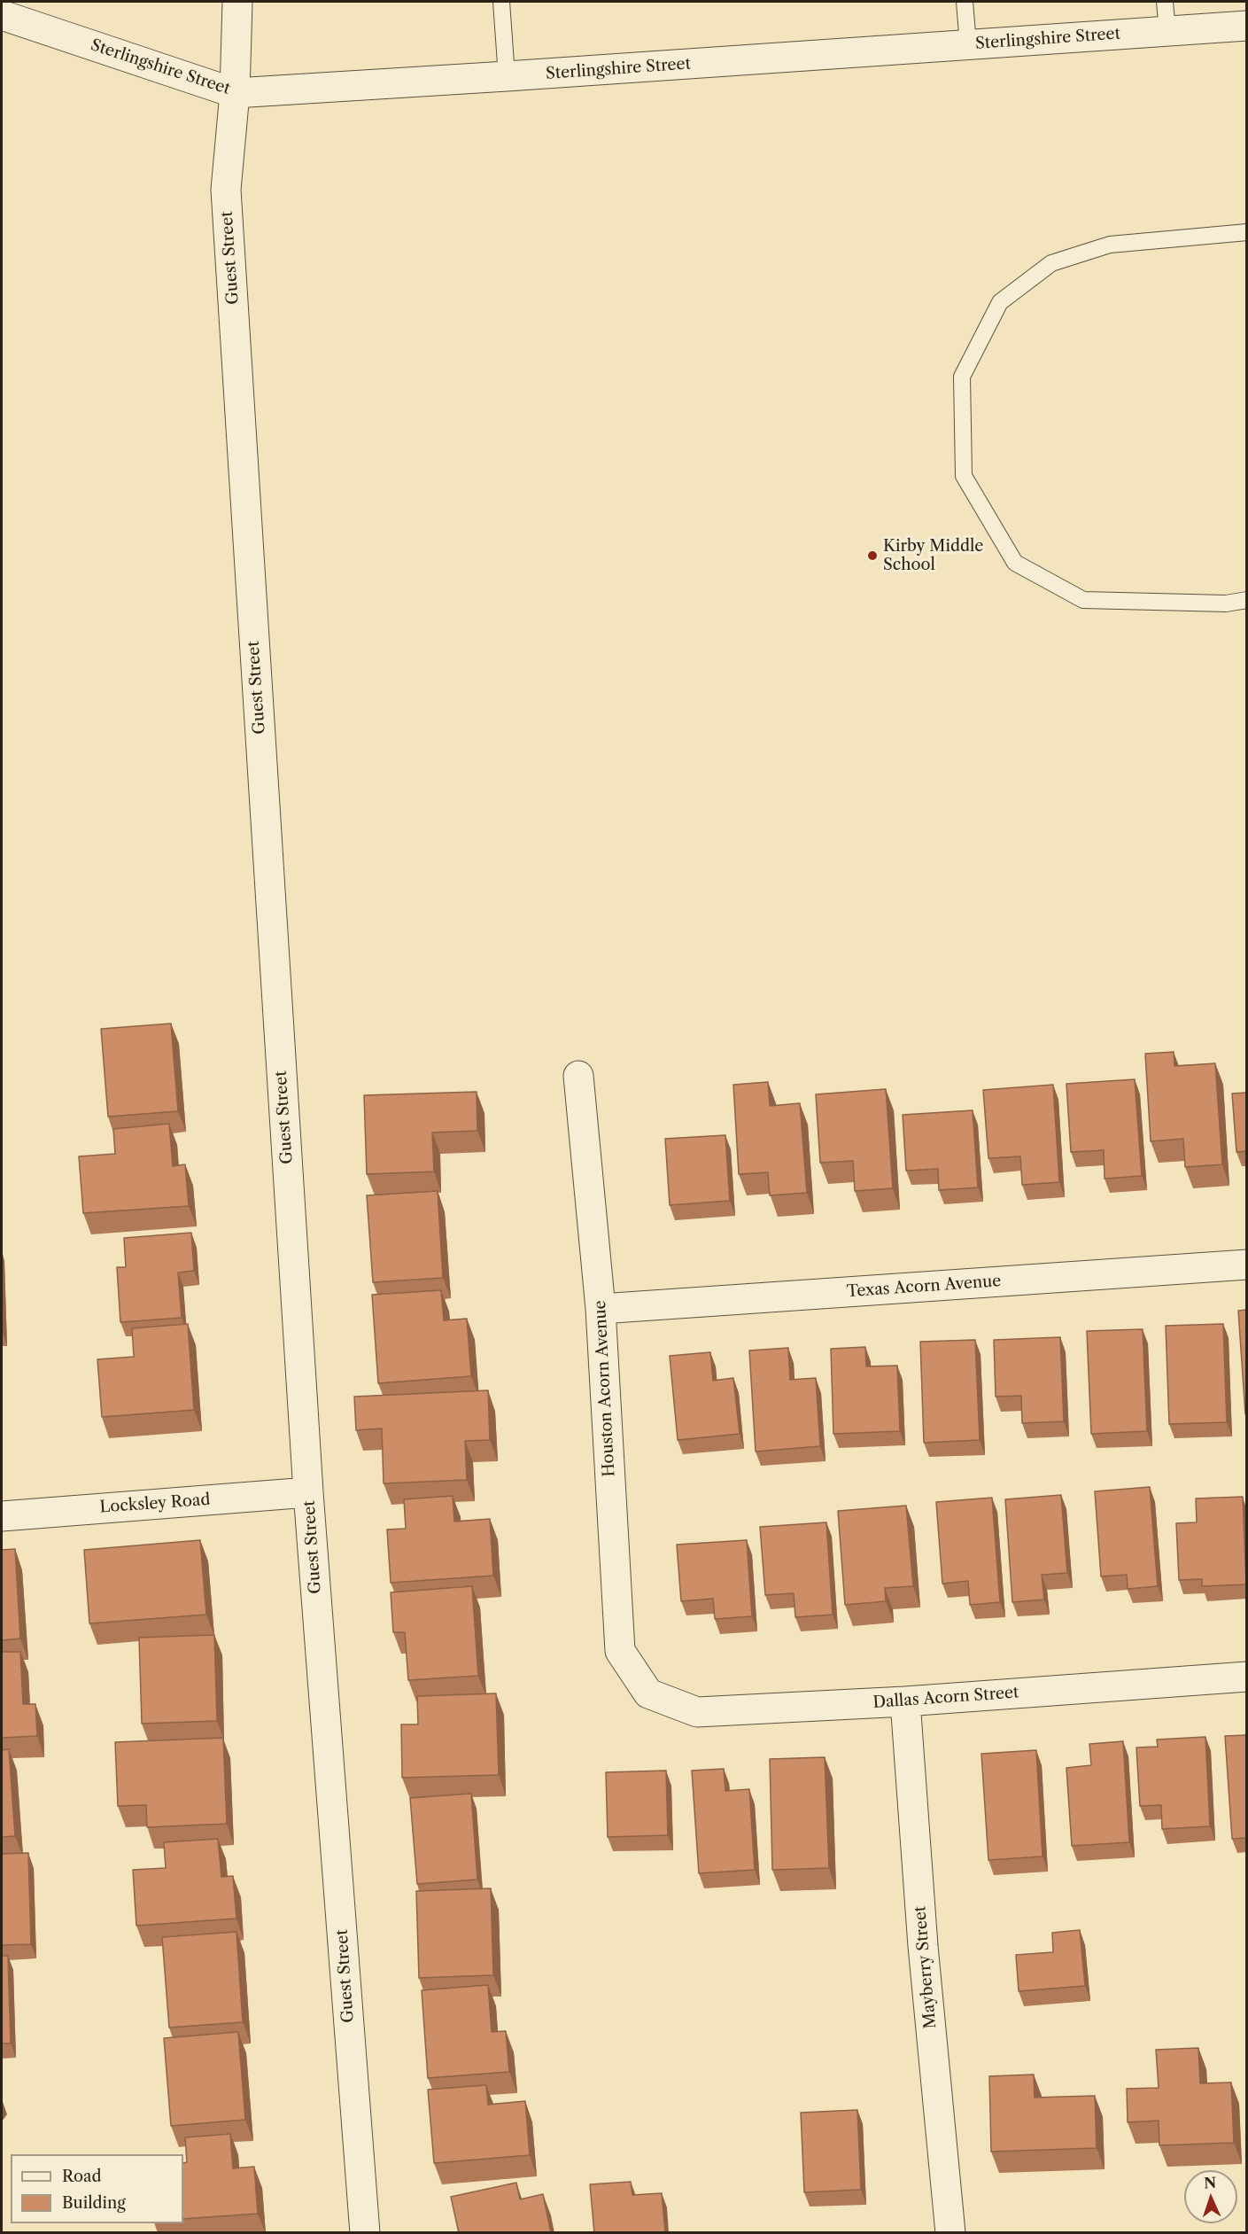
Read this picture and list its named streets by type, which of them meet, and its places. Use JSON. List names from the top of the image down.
{
  "streets": {
    "street": [
      "Sterlingshire Street",
      "Guest Street",
      "Texas Acorn Avenue",
      "Houston Acorn Avenue",
      "Locksley Road",
      "Dallas Acorn Street",
      "Mayberry Street"
    ]
  },
  "crossings": [
    ["Sterlingshire Street", "Guest Street"],
    ["Guest Street", "Locksley Road"],
    ["Texas Acorn Avenue", "Houston Acorn Avenue"],
    ["Houston Acorn Avenue", "Dallas Acorn Street"],
    ["Dallas Acorn Street", "Mayberry Street"]
  ],
  "places": ["Kirby Middle School"],
  "legend": ["Road", "Building"],
  "north": "top"
}
